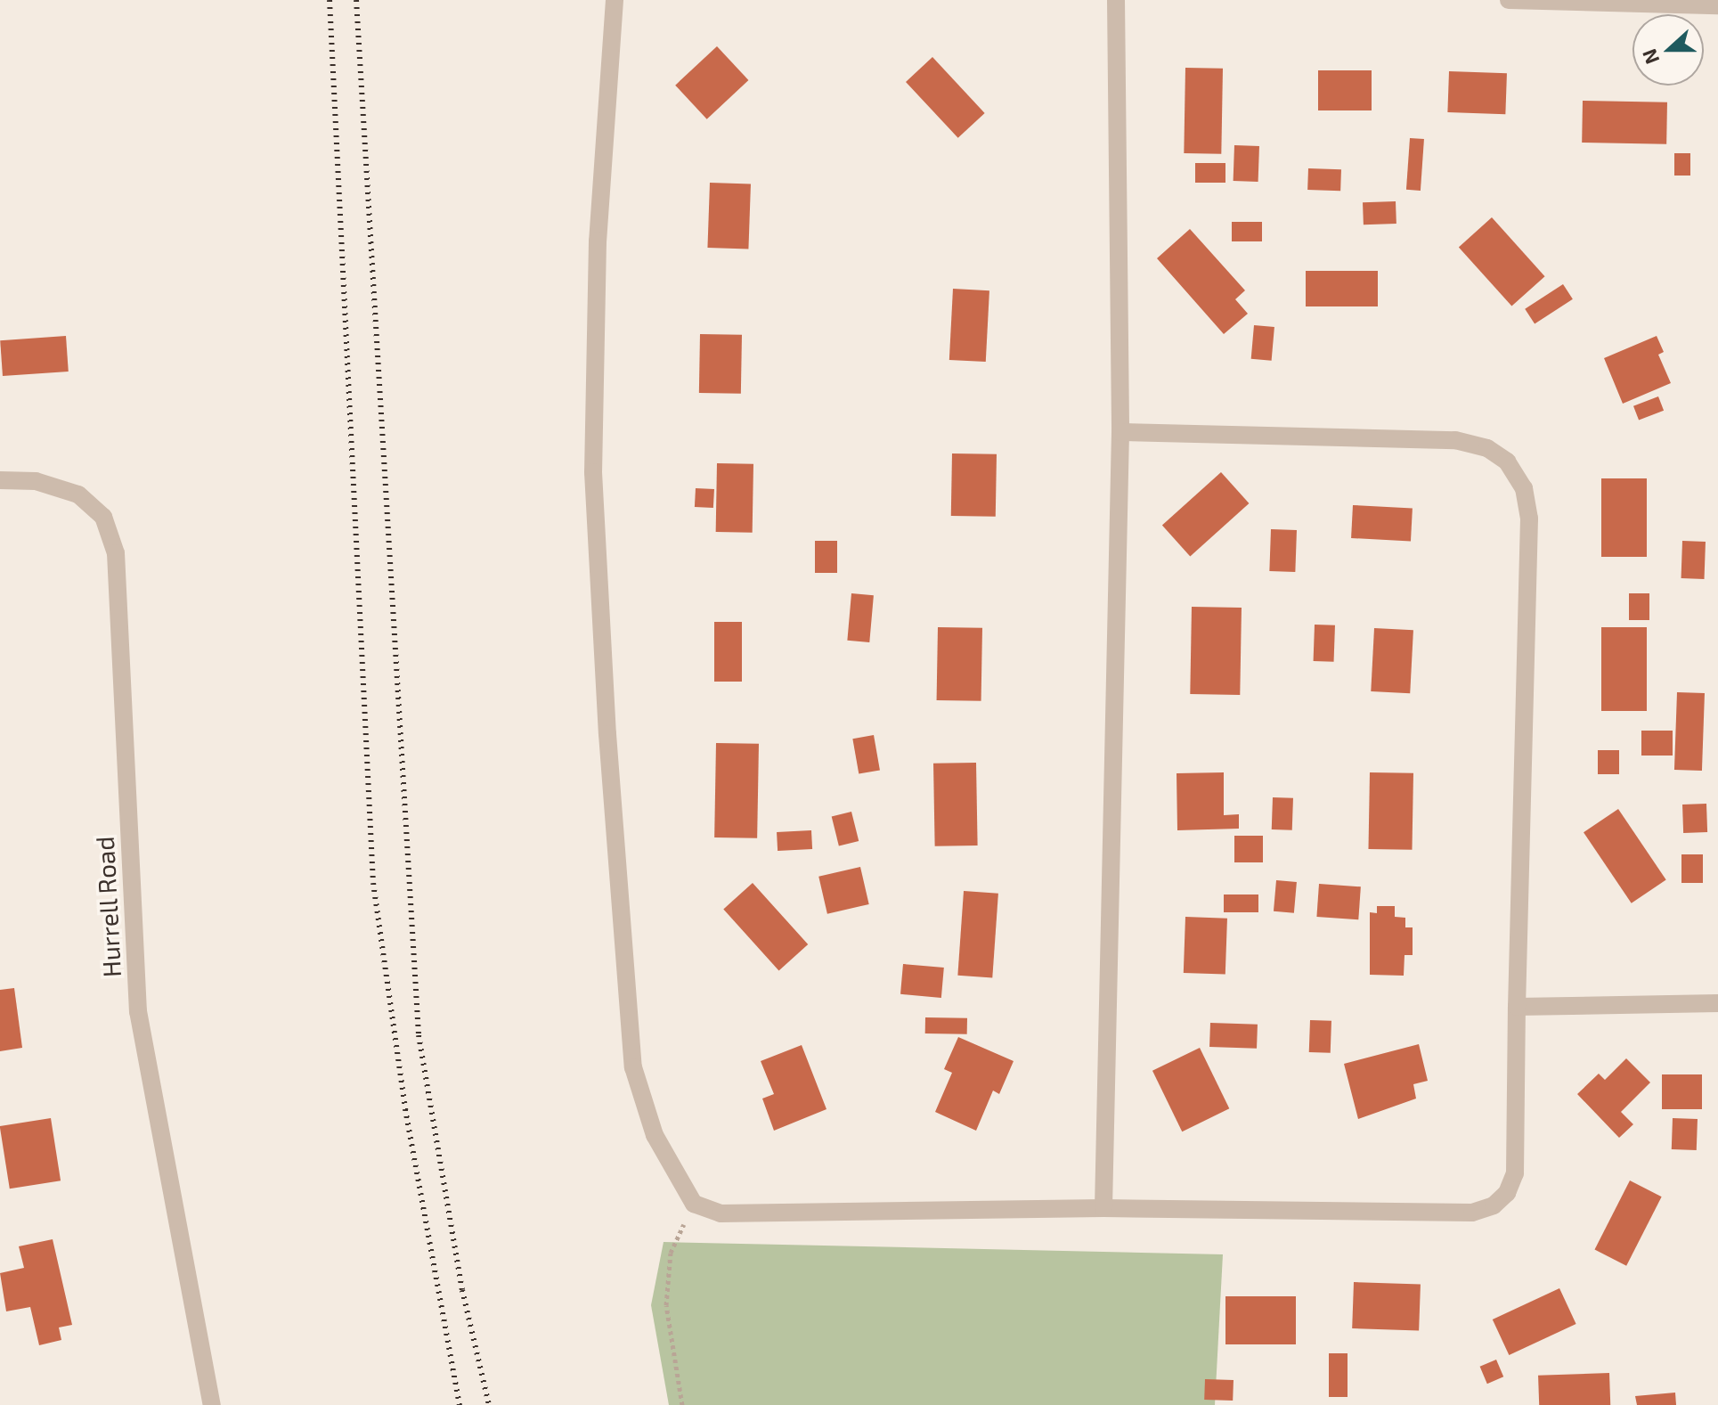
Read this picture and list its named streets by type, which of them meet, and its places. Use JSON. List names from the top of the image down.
{
  "streets": {
    "street": ["Hurrell Road"]
  },
  "north": "left"
}
